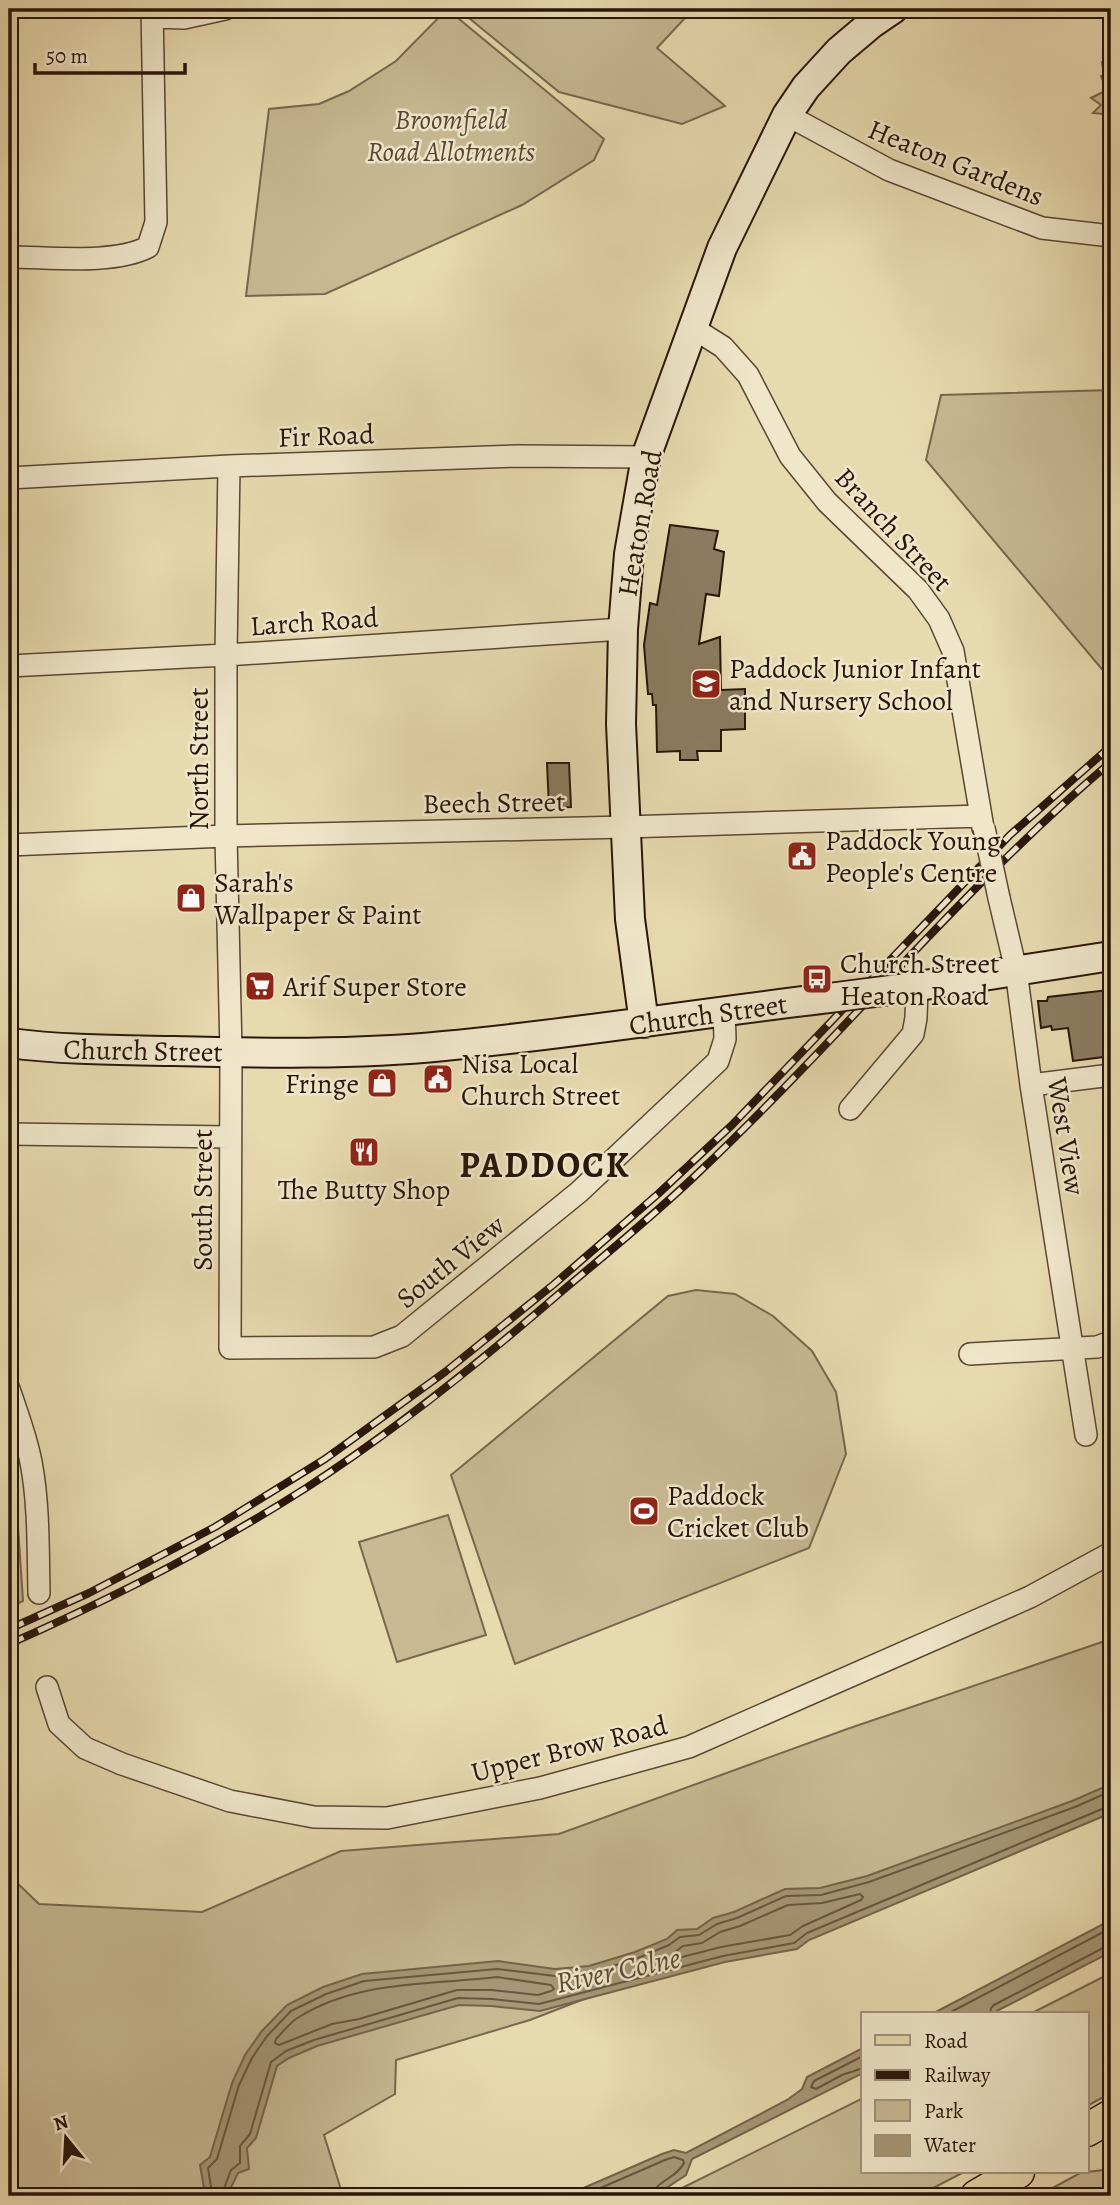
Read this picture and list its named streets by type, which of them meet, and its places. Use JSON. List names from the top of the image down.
{
  "streets": {
    "street": [
      "Heaton Gardens",
      "Fir Road",
      "Heaton Road",
      "Branch Street",
      "Larch Road",
      "North Street",
      "Beech Street",
      "Church Street",
      "West View",
      "South Street",
      "South View",
      "Upper Brow Road"
    ]
  },
  "crossings": [
    ["Heaton Gardens", "Heaton Road"],
    ["Fir Road", "Heaton Road"],
    ["Fir Road", "North Street"],
    ["Heaton Road", "Branch Street"],
    ["Heaton Road", "Larch Road"],
    ["Heaton Road", "Beech Street"],
    ["Heaton Road", "Church Street"],
    ["Branch Street", "Beech Street"],
    ["Branch Street", "Church Street"],
    ["Branch Street", "West View"],
    ["Larch Road", "North Street"],
    ["North Street", "Beech Street"],
    ["North Street", "Church Street"],
    ["North Street", "South Street"],
    ["Church Street", "West View"],
    ["Church Street", "South Street"],
    ["Church Street", "South View"],
    ["South Street", "South View"]
  ],
  "districts": ["PADDOCK"],
  "water": ["River Colne"],
  "parks": ["Broomfield Road Allotments"],
  "places": {
    "school or university": ["Paddock Junior Infant and Nursery School"],
    "public building": ["Paddock Young People's Centre", "Nisa Local Church Street"],
    "shop": ["Sarah's Wallpaper & Paint", "Fringe"],
    "bus stop": ["Church Street Heaton Road"],
    "supermarket": ["Arif Super Store"],
    "restaurant": ["The Butty Shop"],
    "sports": ["Paddock Cricket Club"]
  },
  "legend": [
    "Road",
    "Railway",
    "Park",
    "Water"
  ],
  "scale_bar": "50 m",
  "north": "top"
}
